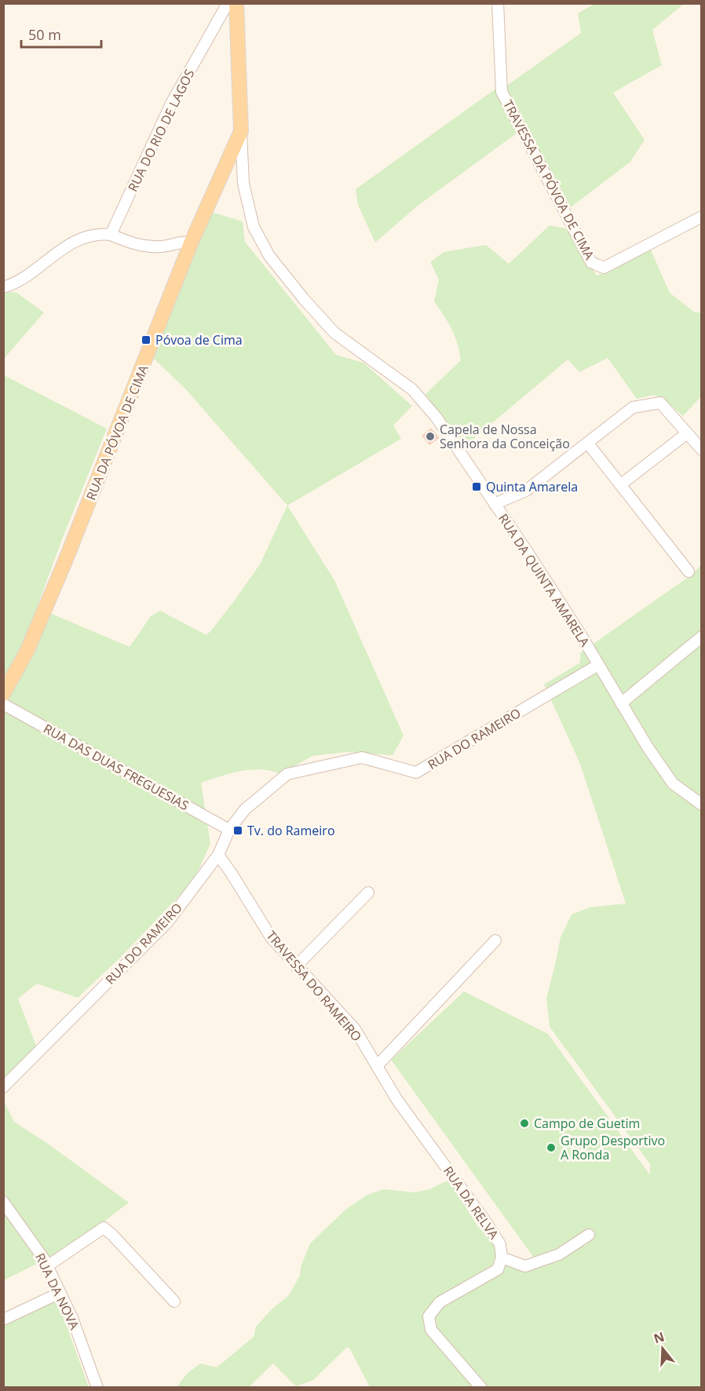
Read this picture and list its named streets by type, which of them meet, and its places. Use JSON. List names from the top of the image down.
{
  "streets": {
    "main road": ["RUA DA PÓVOA DE CIMA"],
    "street": [
      "RUA DO RIO DE LAGOS",
      "TRAVESSA DA PÓVOA DE CIMA",
      "RUA DA QUINTA AMARELA",
      "RUA DO RAMEIRO",
      "RUA DAS DUAS FREGUESIAS",
      "TRAVESSA DO RAMEIRO",
      "RUA DA RELVA",
      "RUA DA NOVA"
    ]
  },
  "crossings": [
    ["RUA DA PÓVOA DE CIMA", "RUA DA QUINTA AMARELA"],
    ["RUA DA QUINTA AMARELA", "RUA DO RAMEIRO"],
    ["RUA DO RAMEIRO", "RUA DAS DUAS FREGUESIAS"],
    ["RUA DO RAMEIRO", "TRAVESSA DO RAMEIRO"],
    ["TRAVESSA DO RAMEIRO", "RUA DA RELVA"]
  ],
  "places": {
    "transit": ["Póvoa de Cima", "Quinta Amarela", "Tv. do Rameiro"],
    "other": ["Capela de Nossa Senhora da Conceição", "Campo de Guetim", "Grupo Desportivo A Ronda"]
  },
  "scale_bar": "50 m",
  "north": "top"
}
